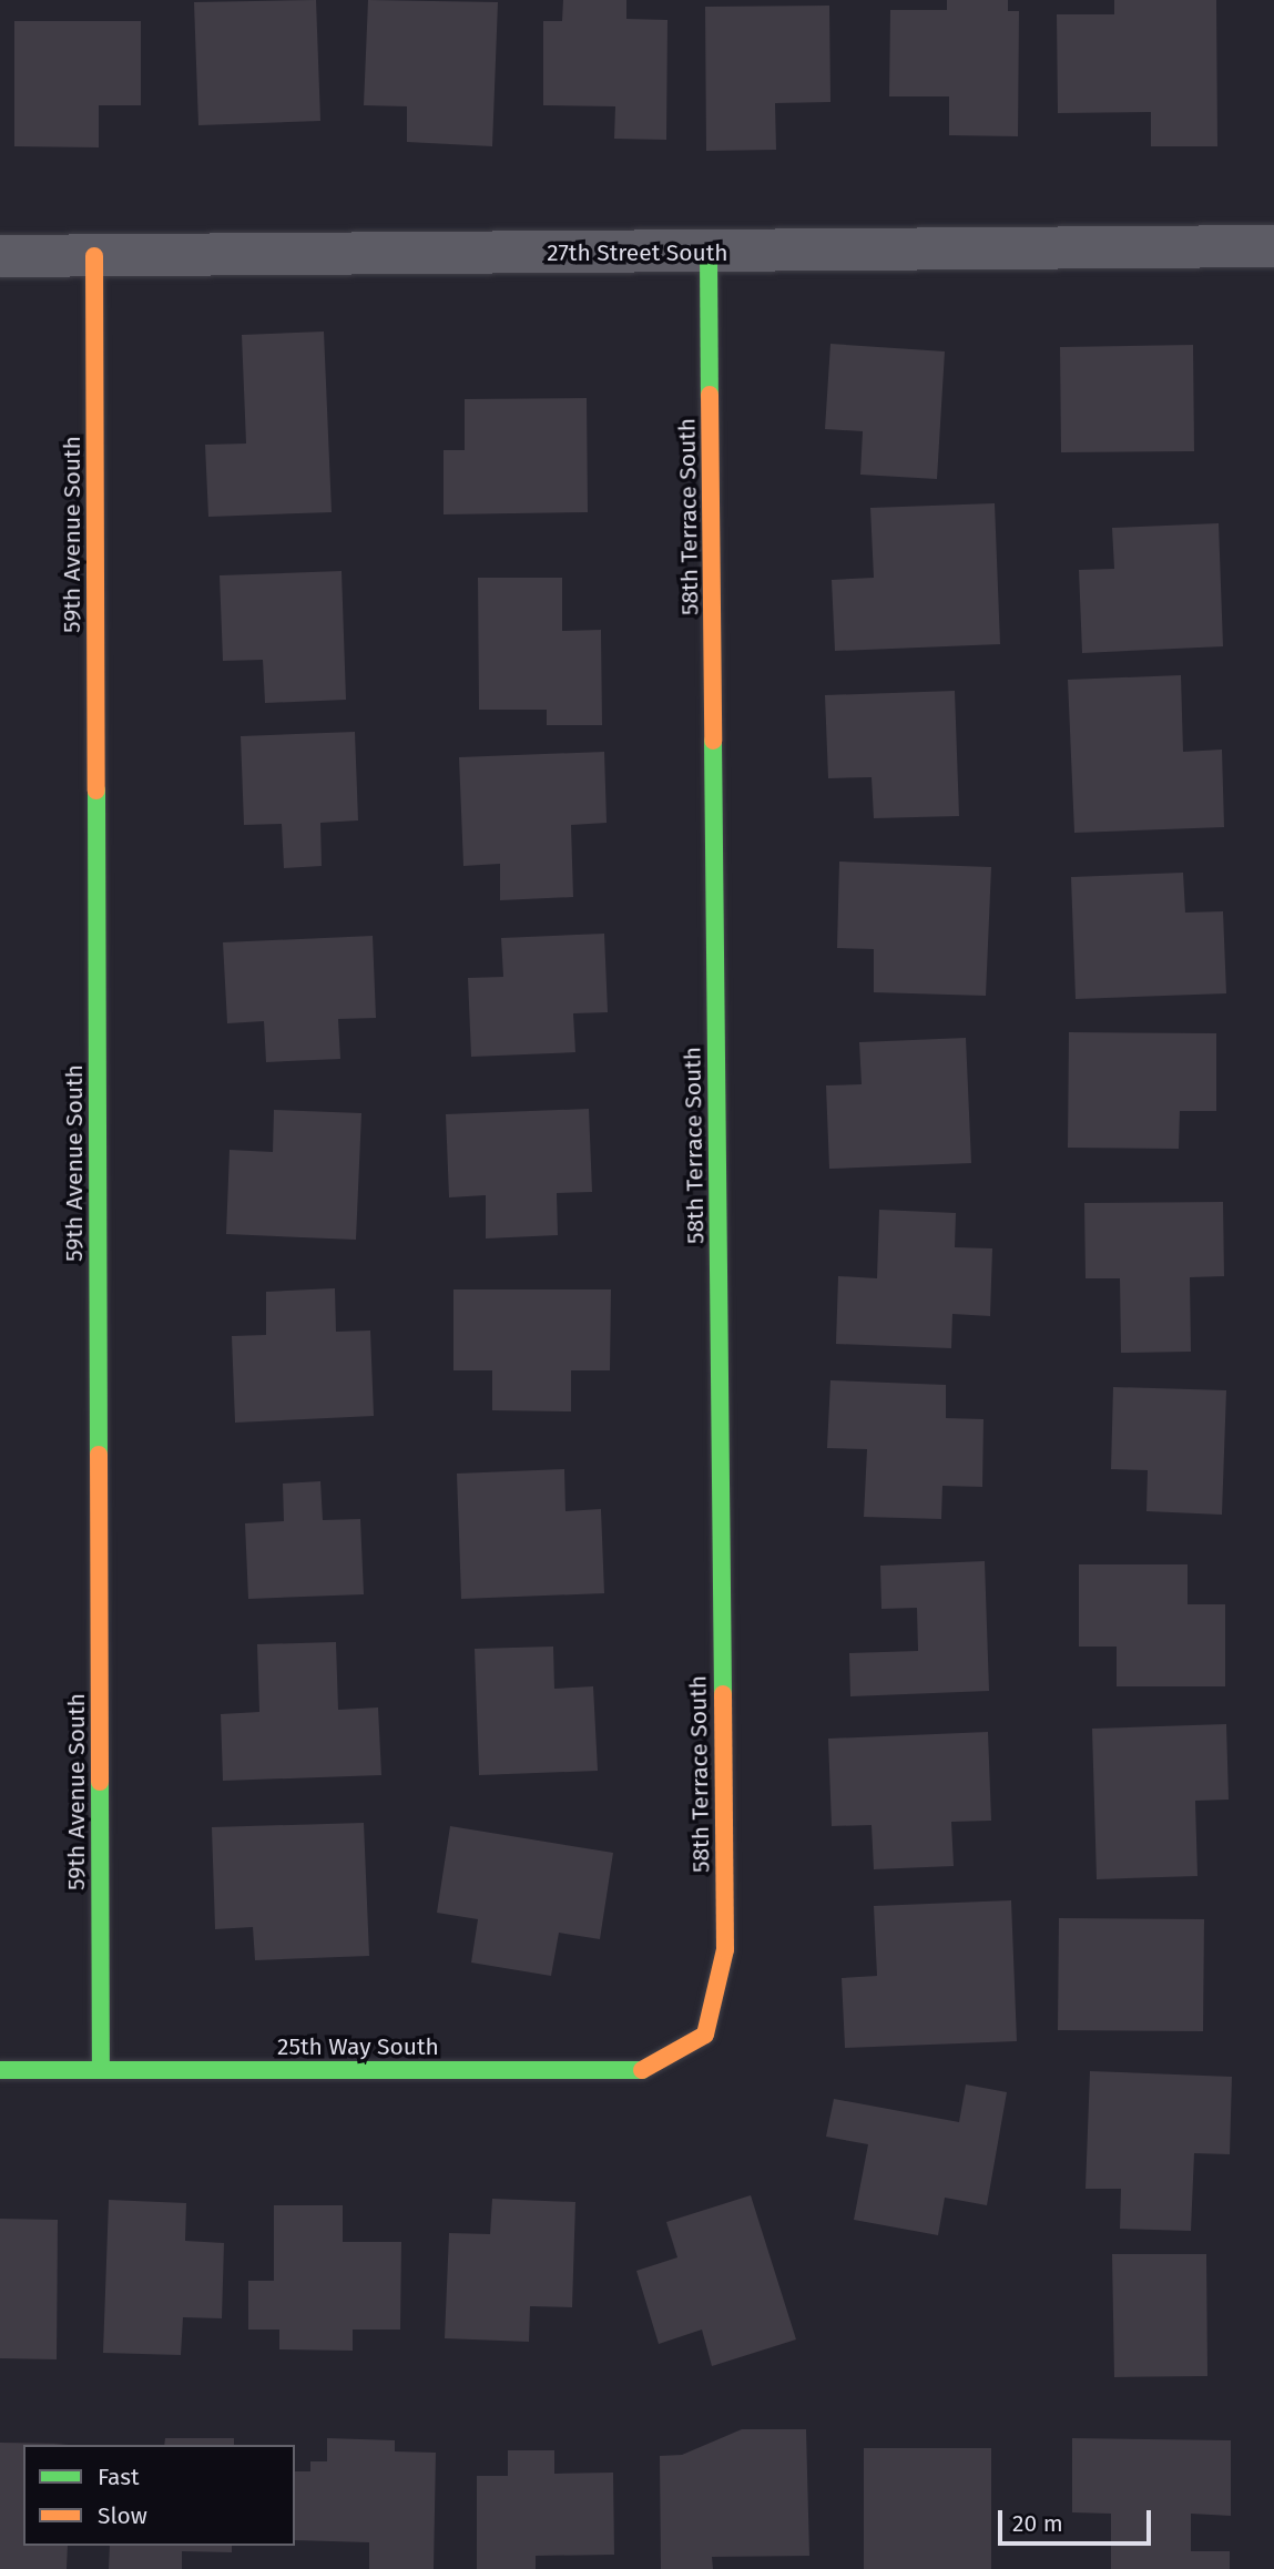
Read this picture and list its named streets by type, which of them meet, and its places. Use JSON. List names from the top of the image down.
{
  "streets": {
    "street": [
      "27th Street South",
      "58th Terrace South",
      "59th Avenue South",
      "25th Way South"
    ]
  },
  "crossings": [
    ["27th Street South", "58th Terrace South"],
    ["27th Street South", "59th Avenue South"],
    ["58th Terrace South", "25th Way South"],
    ["59th Avenue South", "25th Way South"]
  ],
  "legend": ["Fast", "Slow"],
  "scale_bar": "20 m"
}
